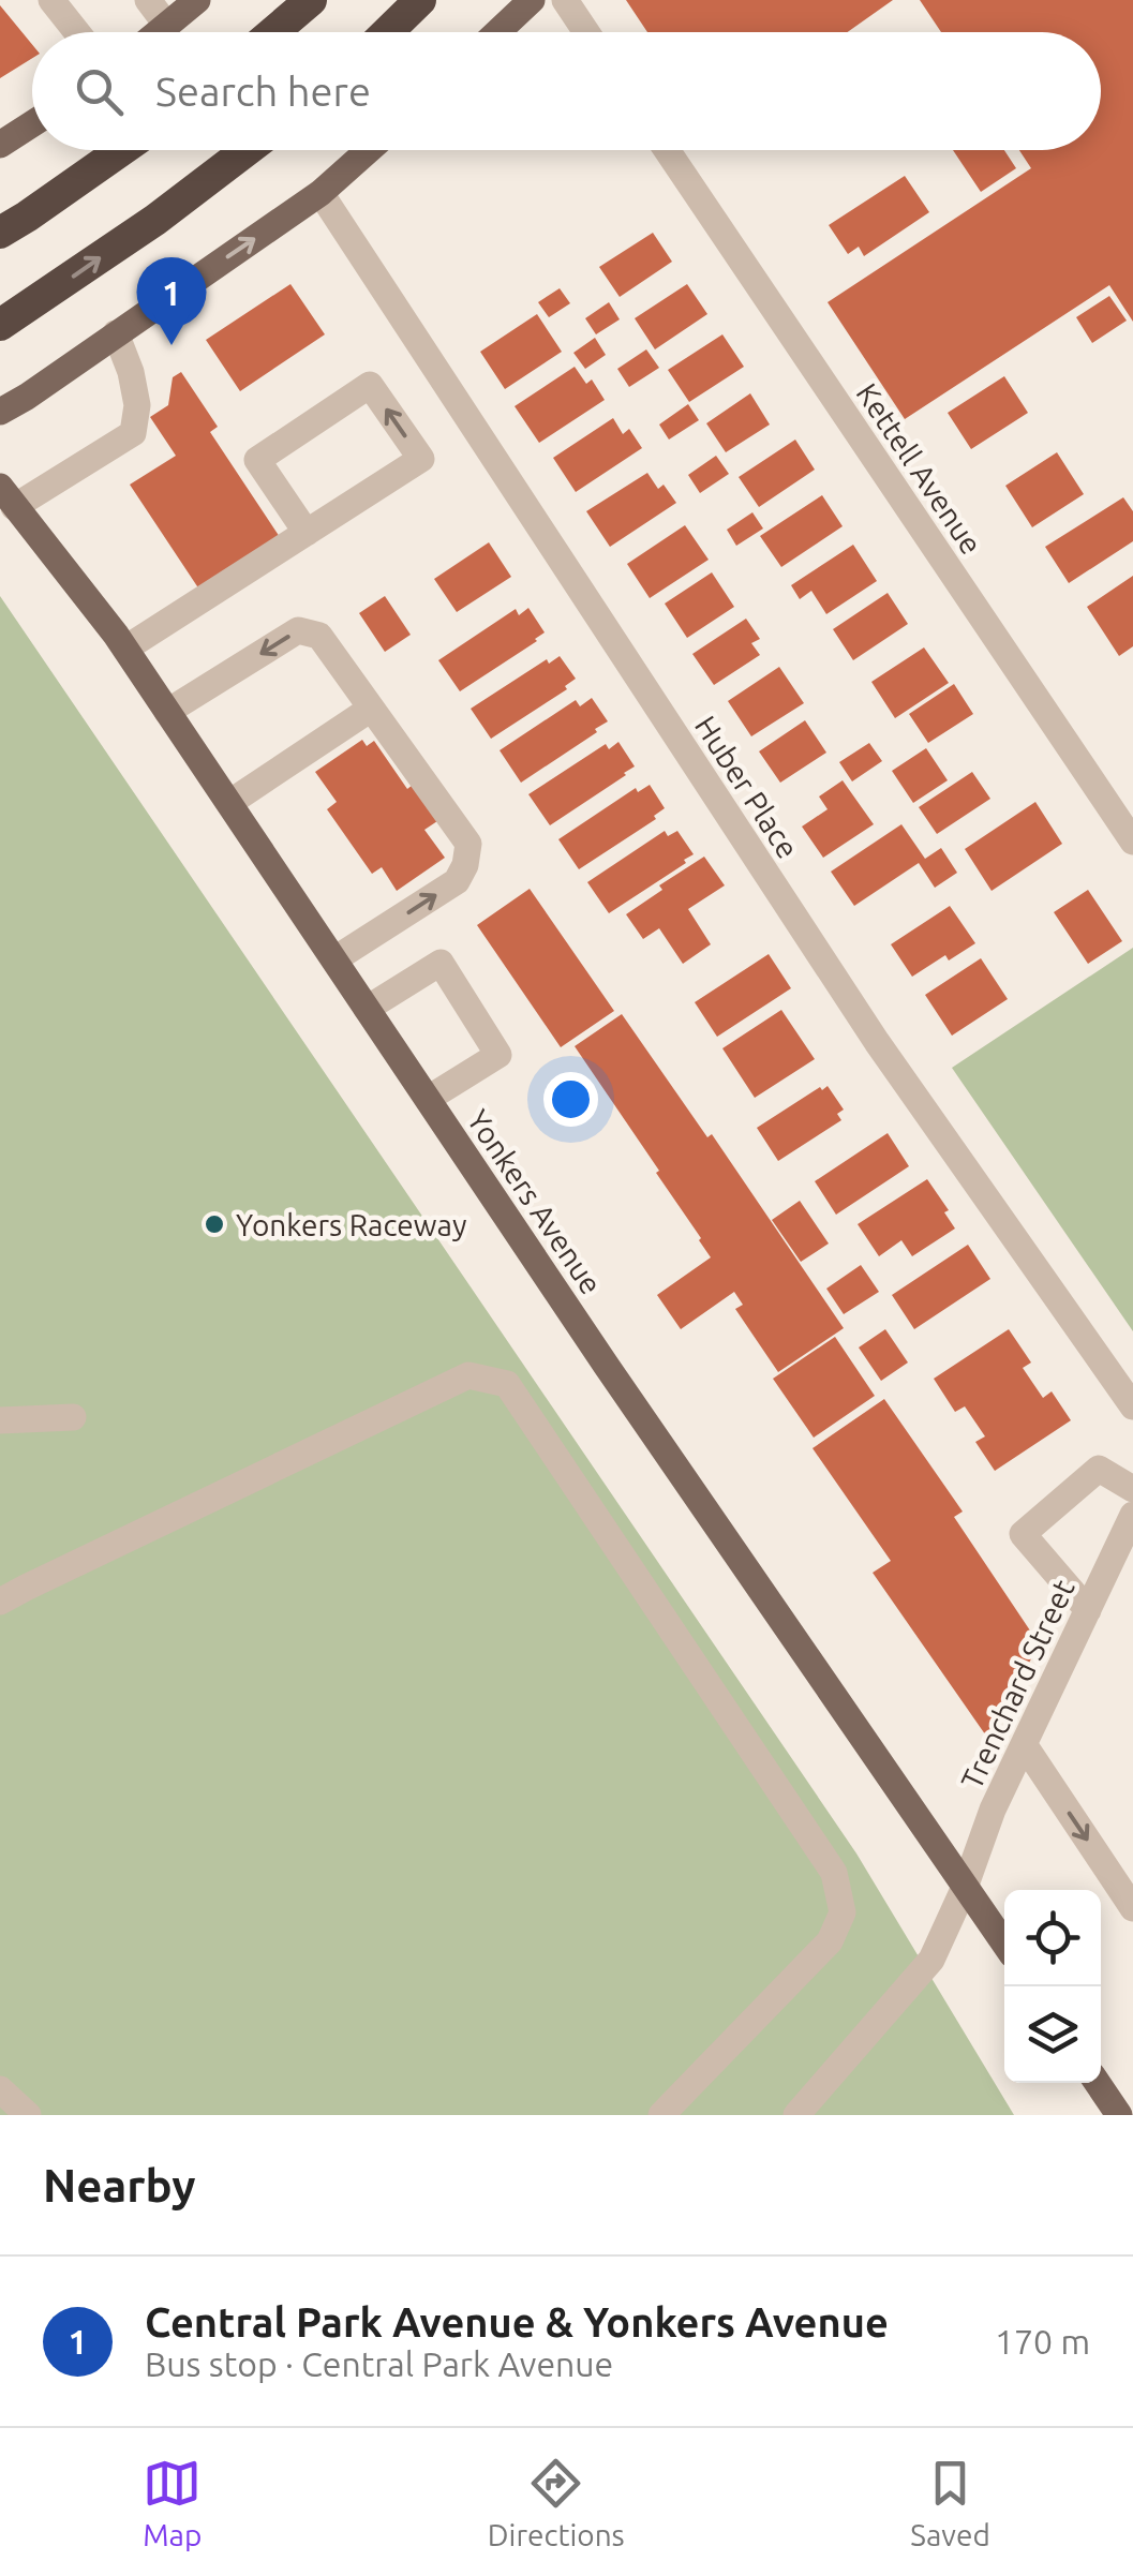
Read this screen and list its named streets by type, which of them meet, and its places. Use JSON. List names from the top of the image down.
{
  "streets": {
    "main road": ["Yonkers Avenue"],
    "street": ["Kettell Avenue", "Huber Place", "Trenchard Street"]
  },
  "crossings": [
    ["Yonkers Avenue", "Trenchard Street"]
  ],
  "places": ["Yonkers Raceway"],
  "page": {
    "search": "Search here",
    "pins": "1",
    "heading": "Nearby",
    "list": [
      {
        "mark": "1",
        "name": "Central Park Avenue & Yonkers Avenue",
        "note": "Bus stop · Central Park Avenue",
        "value": "170 m"
      }
    ],
    "nav": ["Map", "Directions", "Saved"]
  }
}
